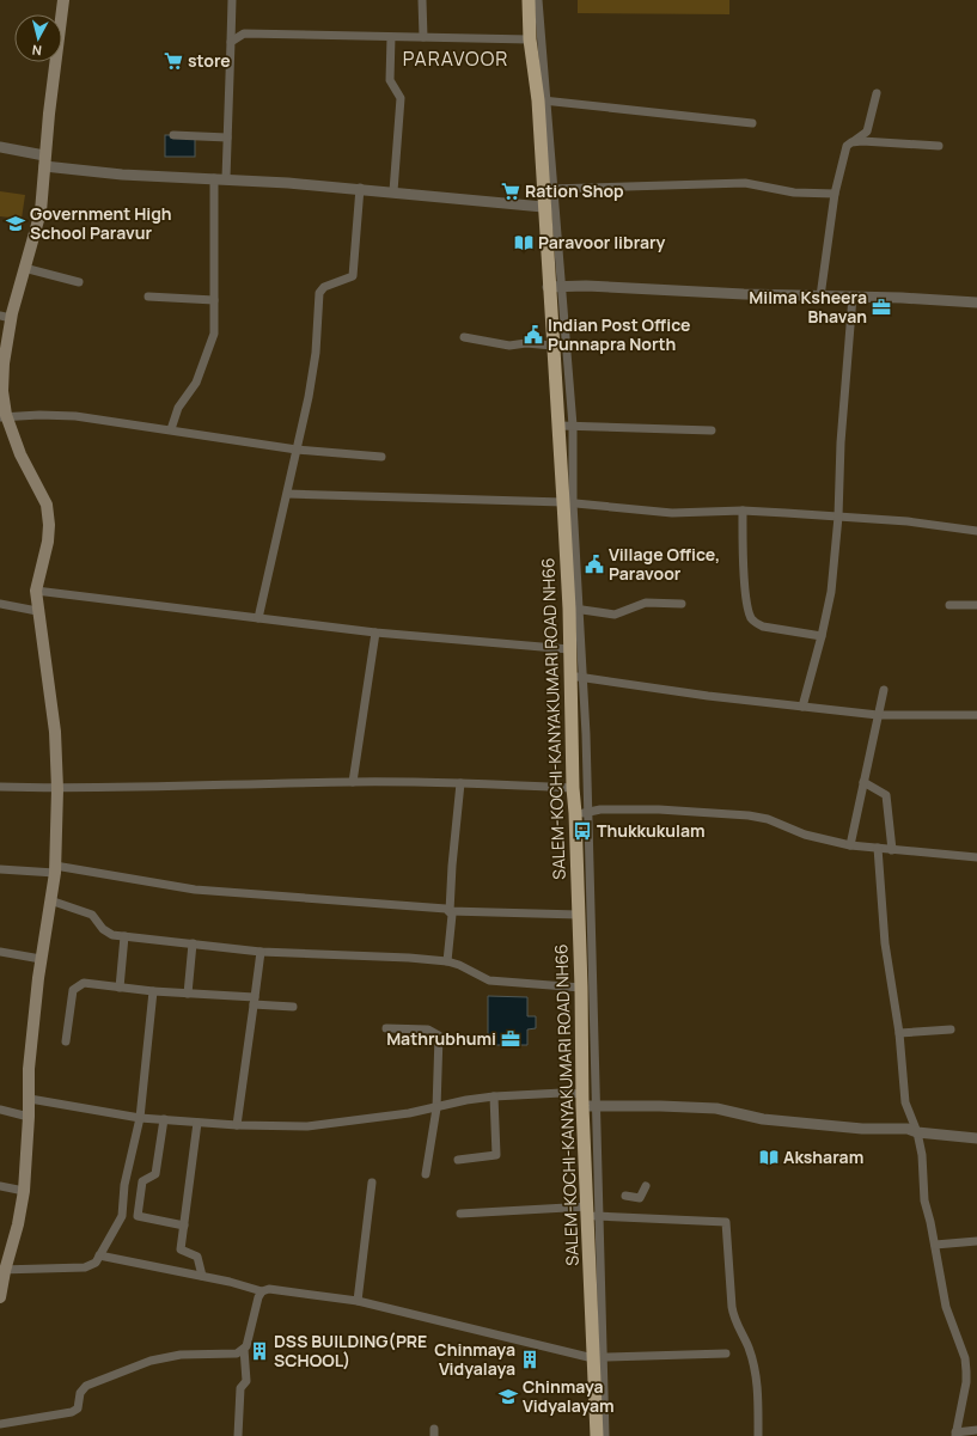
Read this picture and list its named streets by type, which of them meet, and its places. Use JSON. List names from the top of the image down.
{
  "streets": {
    "highway": ["SALEM-KOCHI-KANYAKUMARI ROAD NH66"]
  },
  "districts": ["PARAVOOR"],
  "places": {
    "supermarket": ["store", "Ration Shop"],
    "school or university": ["Government High School Paravur", "Chinmaya Vidyalayam"],
    "library": ["Paravoor library", "Aksharam"],
    "office": ["Milma Ksheera Bhavan", "Mathrubhumi"],
    "public building": ["Indian Post Office Punnapra North", "Village Office, Paravoor"],
    "bus stop": ["Thukkukulam"],
    "building": ["DSS BUILDING(PRE SCHOOL)", "Chinmaya Vidyalaya"]
  },
  "north": "bottom"
}
